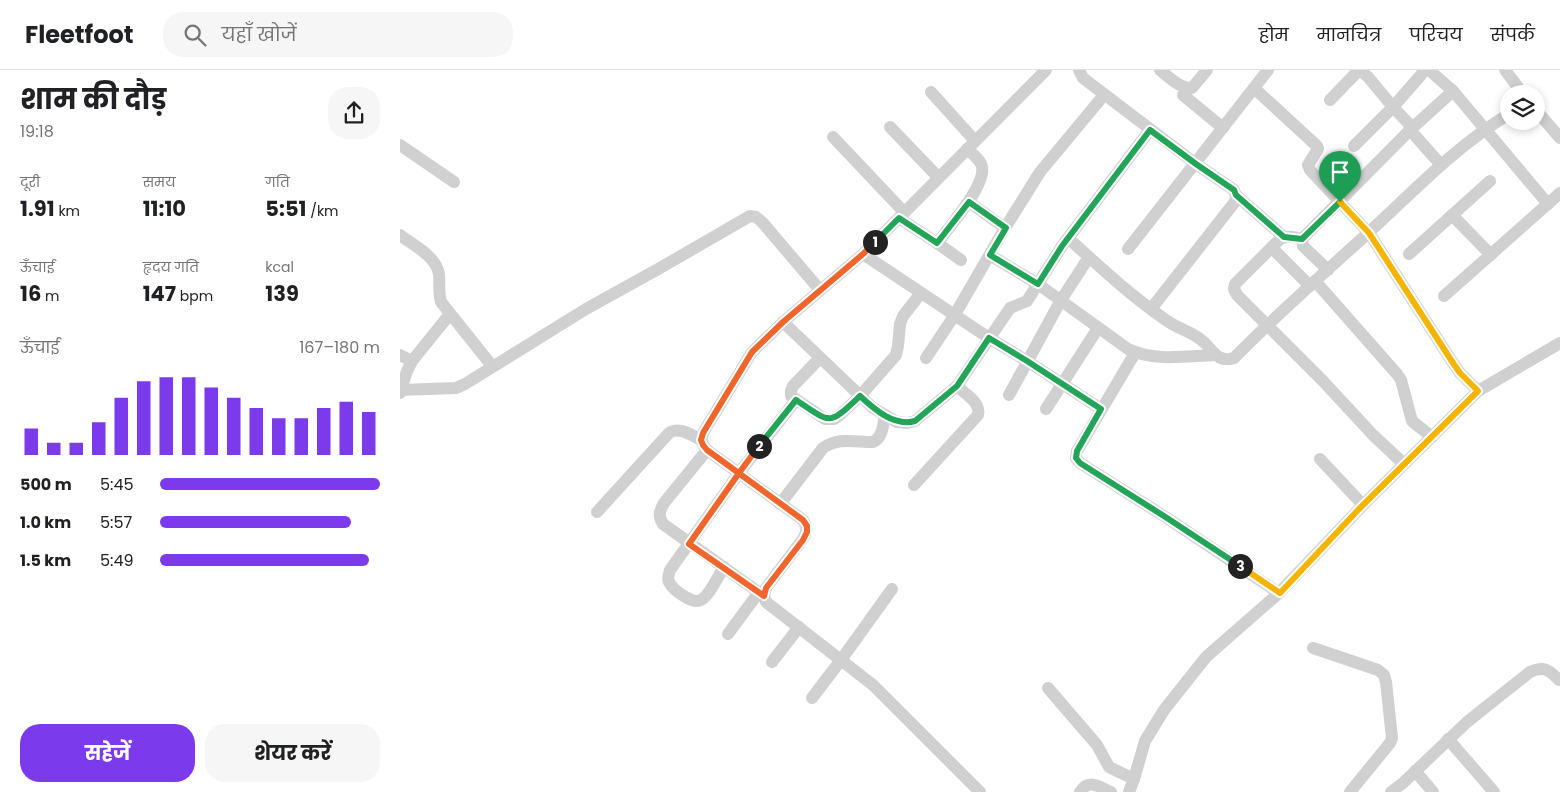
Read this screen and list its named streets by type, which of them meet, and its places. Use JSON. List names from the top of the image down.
{
  "page": {
    "header": "Fleetfoot",
    "search": "यहाँ खोजें",
    "nav": [
      "होम",
      "मानचित्र",
      "परिचय",
      "संपर्क"
    ],
    "heading": ["शाम की दौड़", "19:18"],
    "stats": [
      ["दूरी", "1.91 km"],
      ["समय", "11:10"],
      ["गति", "5:51 /km"],
      ["ऊँचाई", "16 m"],
      ["हृदय गति", "147 bpm"],
      ["kcal", "139"]
    ],
    "pins": ["1", "2", "3"],
    "chart": ["ऊँचाई", "167–180 m"],
    "list": [
      {
        "name": "500 m",
        "note": "5:45"
      },
      {
        "name": "1.0 km",
        "note": "5:57"
      },
      {
        "name": "1.5 km",
        "note": "5:49"
      }
    ],
    "buttons": ["सहेजें", "शेयर करें"]
  }
}
